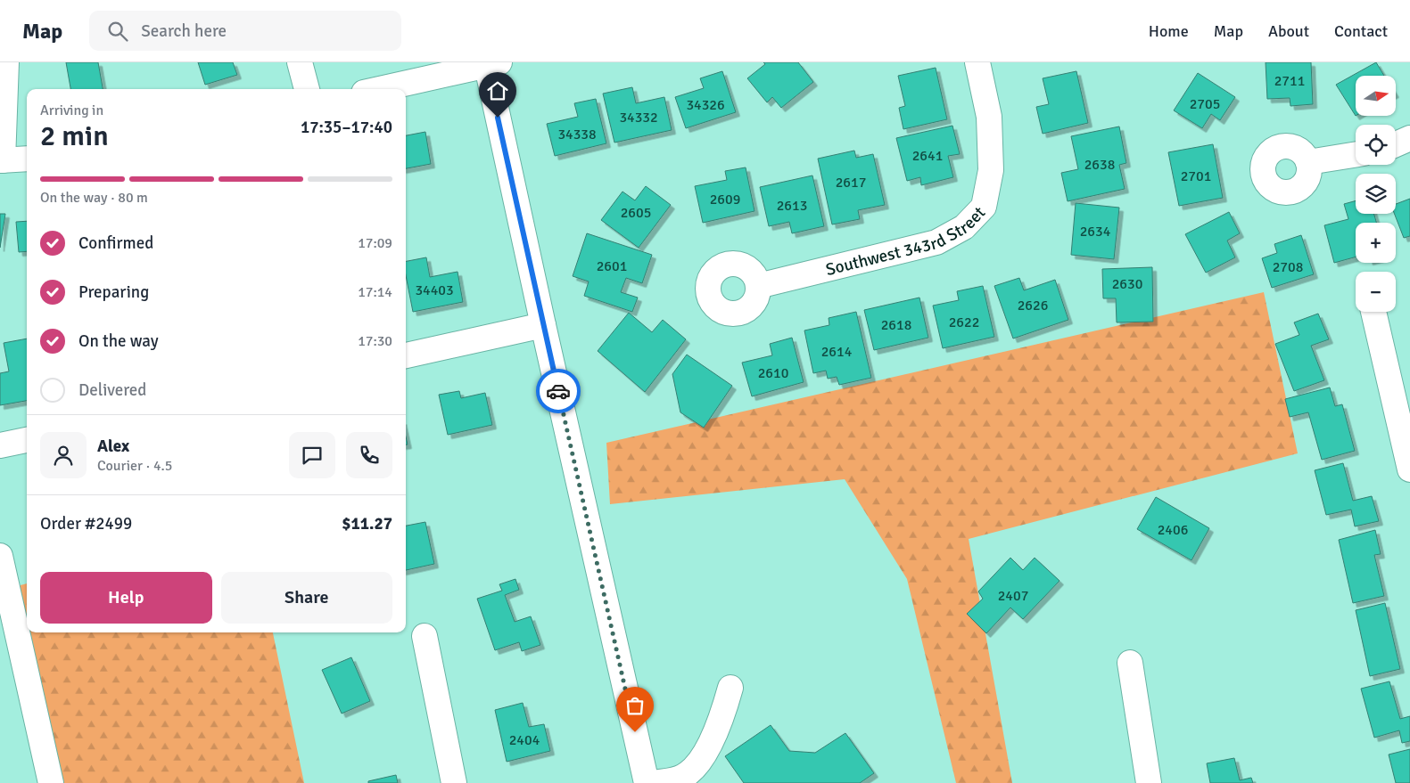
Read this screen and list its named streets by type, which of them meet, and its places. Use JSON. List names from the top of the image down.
{
  "streets": {
    "street": ["Southwest 343rd Street"]
  },
  "house_numbers": [
    "2711",
    "2705",
    "34326",
    "34332",
    "34338",
    "2641",
    "2638",
    "2701",
    "2617",
    "2609",
    "2613",
    "2605",
    "2634",
    "2601",
    "2708",
    "2630",
    "34403",
    "2626",
    "2622",
    "2618",
    "2614",
    "2610",
    "2406",
    "2407",
    "2404"
  ],
  "north": "right",
  "page": {
    "header": "Map",
    "search": "Search here",
    "nav": [
      "Home",
      "Map",
      "About",
      "Contact"
    ],
    "map_buttons": ["+", "−"],
    "heading": ["2 min", "Arriving in", "17:35–17:40"],
    "panel": [
      "Alex",
      "Courier · 4.5",
      "Order #2499",
      "$11.27"
    ],
    "bar": "On the way · 80 m",
    "list": [
      ["Confirmed", "17:09"],
      ["Preparing", "17:14"],
      ["On the way", "17:30"],
      "Delivered"
    ],
    "buttons": ["Help", "Share"]
  }
}
